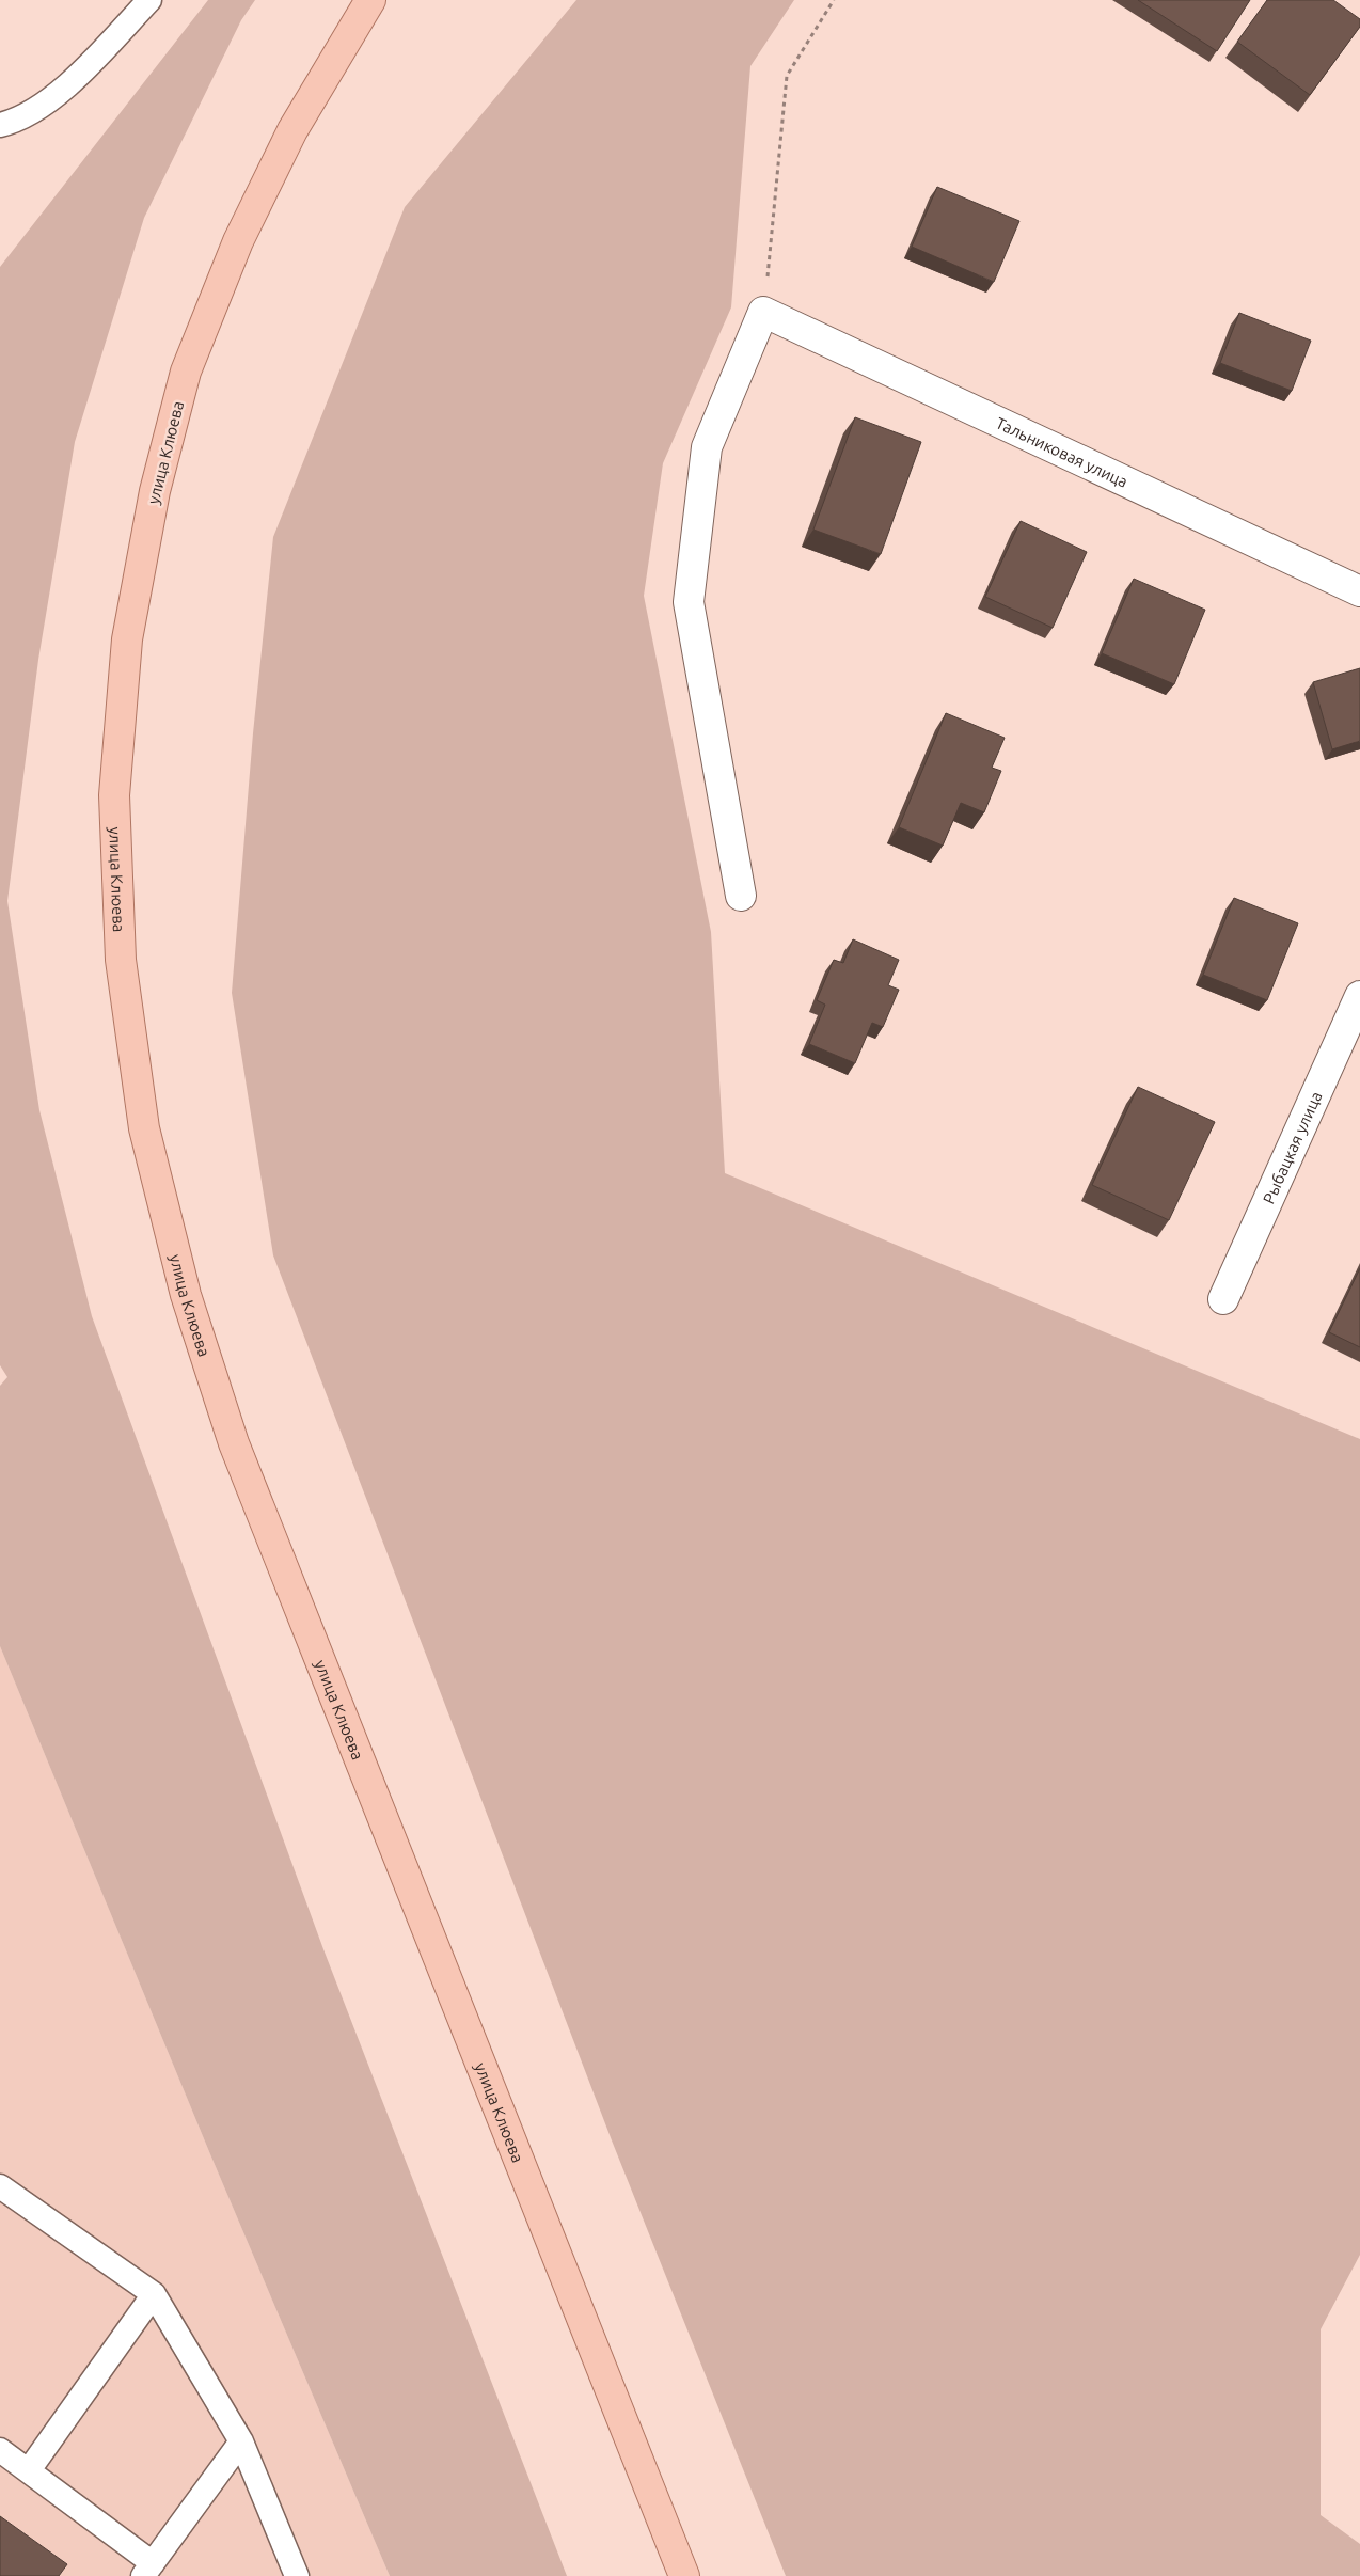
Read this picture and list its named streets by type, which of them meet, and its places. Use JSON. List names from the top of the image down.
{
  "streets": {
    "main road": ["улица Клюева"],
    "street": ["Тальниковая улица", "Рыбацкая улица"]
  }
}
